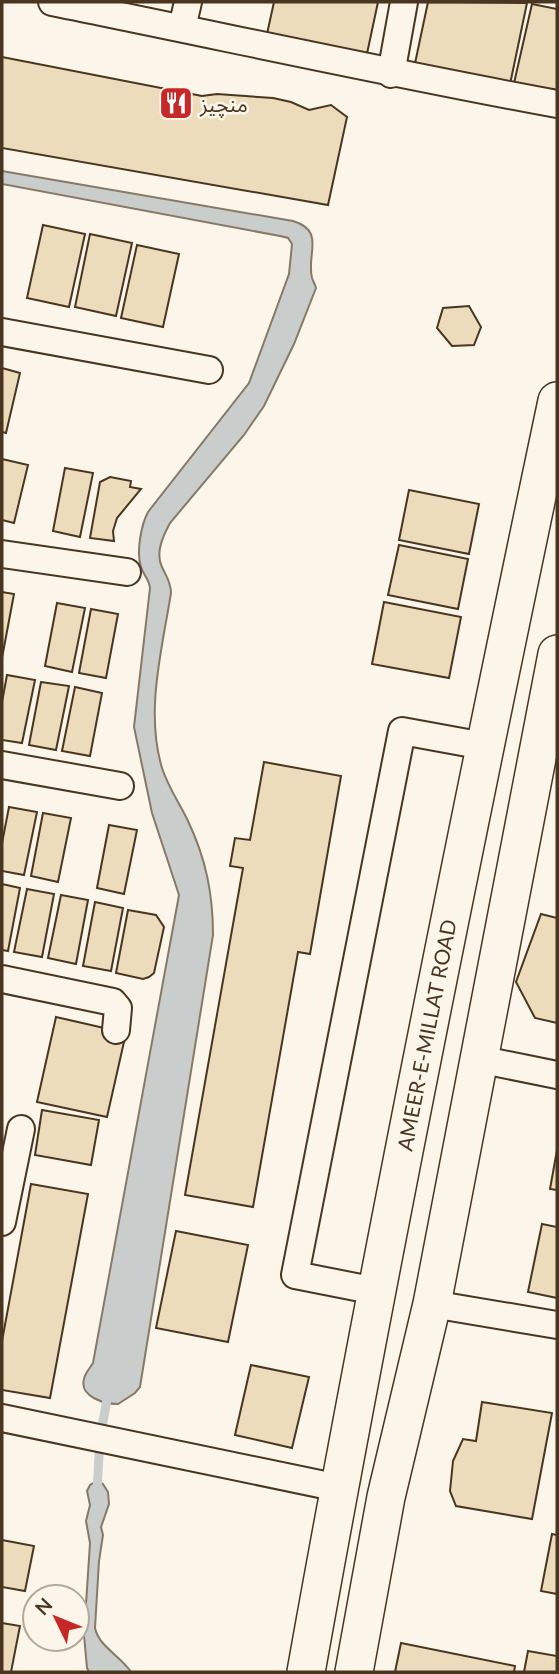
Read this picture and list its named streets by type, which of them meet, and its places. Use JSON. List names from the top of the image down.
{
  "streets": {
    "main road": ["AMEER-E-MILLAT ROAD"]
  },
  "places": {
    "restaurant": ["منچیز"]
  },
  "north": "top left"
}
